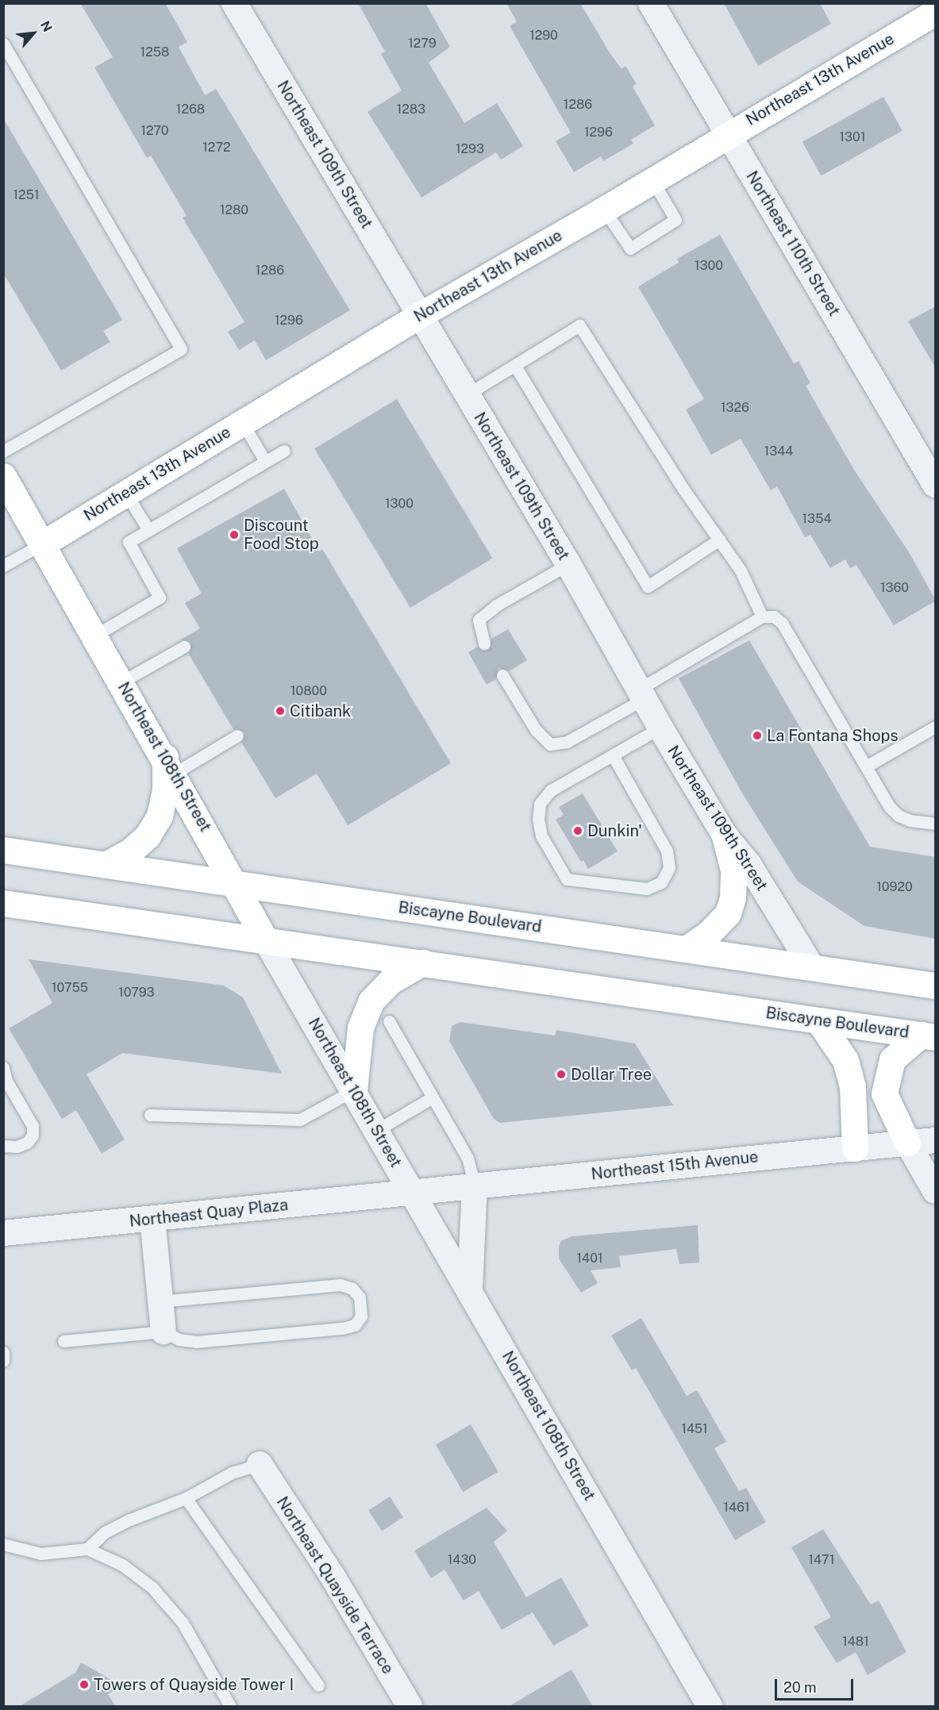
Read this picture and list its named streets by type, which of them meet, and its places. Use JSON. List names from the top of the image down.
{
  "streets": {
    "main road": ["Northeast 13th Avenue", "Northeast 108th Street", "Biscayne Boulevard"],
    "street": [
      "Northeast 109th Street",
      "Northeast 110th Street",
      "Northeast 15th Avenue",
      "Northeast Quay Plaza",
      "Northeast Quayside Terrace"
    ]
  },
  "crossings": [
    ["Northeast 13th Avenue", "Northeast 109th Street"],
    ["Northeast 13th Avenue", "Northeast 110th Street"],
    ["Northeast 13th Avenue", "Northeast 108th Street"],
    ["Northeast 109th Street", "Biscayne Boulevard"],
    ["Northeast 108th Street", "Biscayne Boulevard"],
    ["Northeast 108th Street", "Northeast 15th Avenue"],
    ["Northeast 108th Street", "Northeast Quay Plaza"],
    ["Northeast 15th Avenue", "Northeast Quay Plaza"]
  ],
  "places": [
    "Discount Food Stop",
    "Citibank",
    "La Fontana Shops",
    "Dunkin'",
    "Dollar Tree",
    "Towers of Quayside Tower I"
  ],
  "house_numbers": [
    "1290",
    "1279",
    "1258",
    "1286",
    "1268",
    "1283",
    "1270",
    "1296",
    "1301",
    "1272",
    "1293",
    "1251",
    "1280",
    "1300",
    "1286",
    "1296",
    "1326",
    "1344",
    "1300",
    "1354",
    "1360",
    "10800",
    "10920",
    "10755",
    "10793",
    "1401",
    "1451",
    "1461",
    "1430",
    "1471",
    "1481"
  ],
  "scale_bar": "20 m",
  "north": "top right"
}
